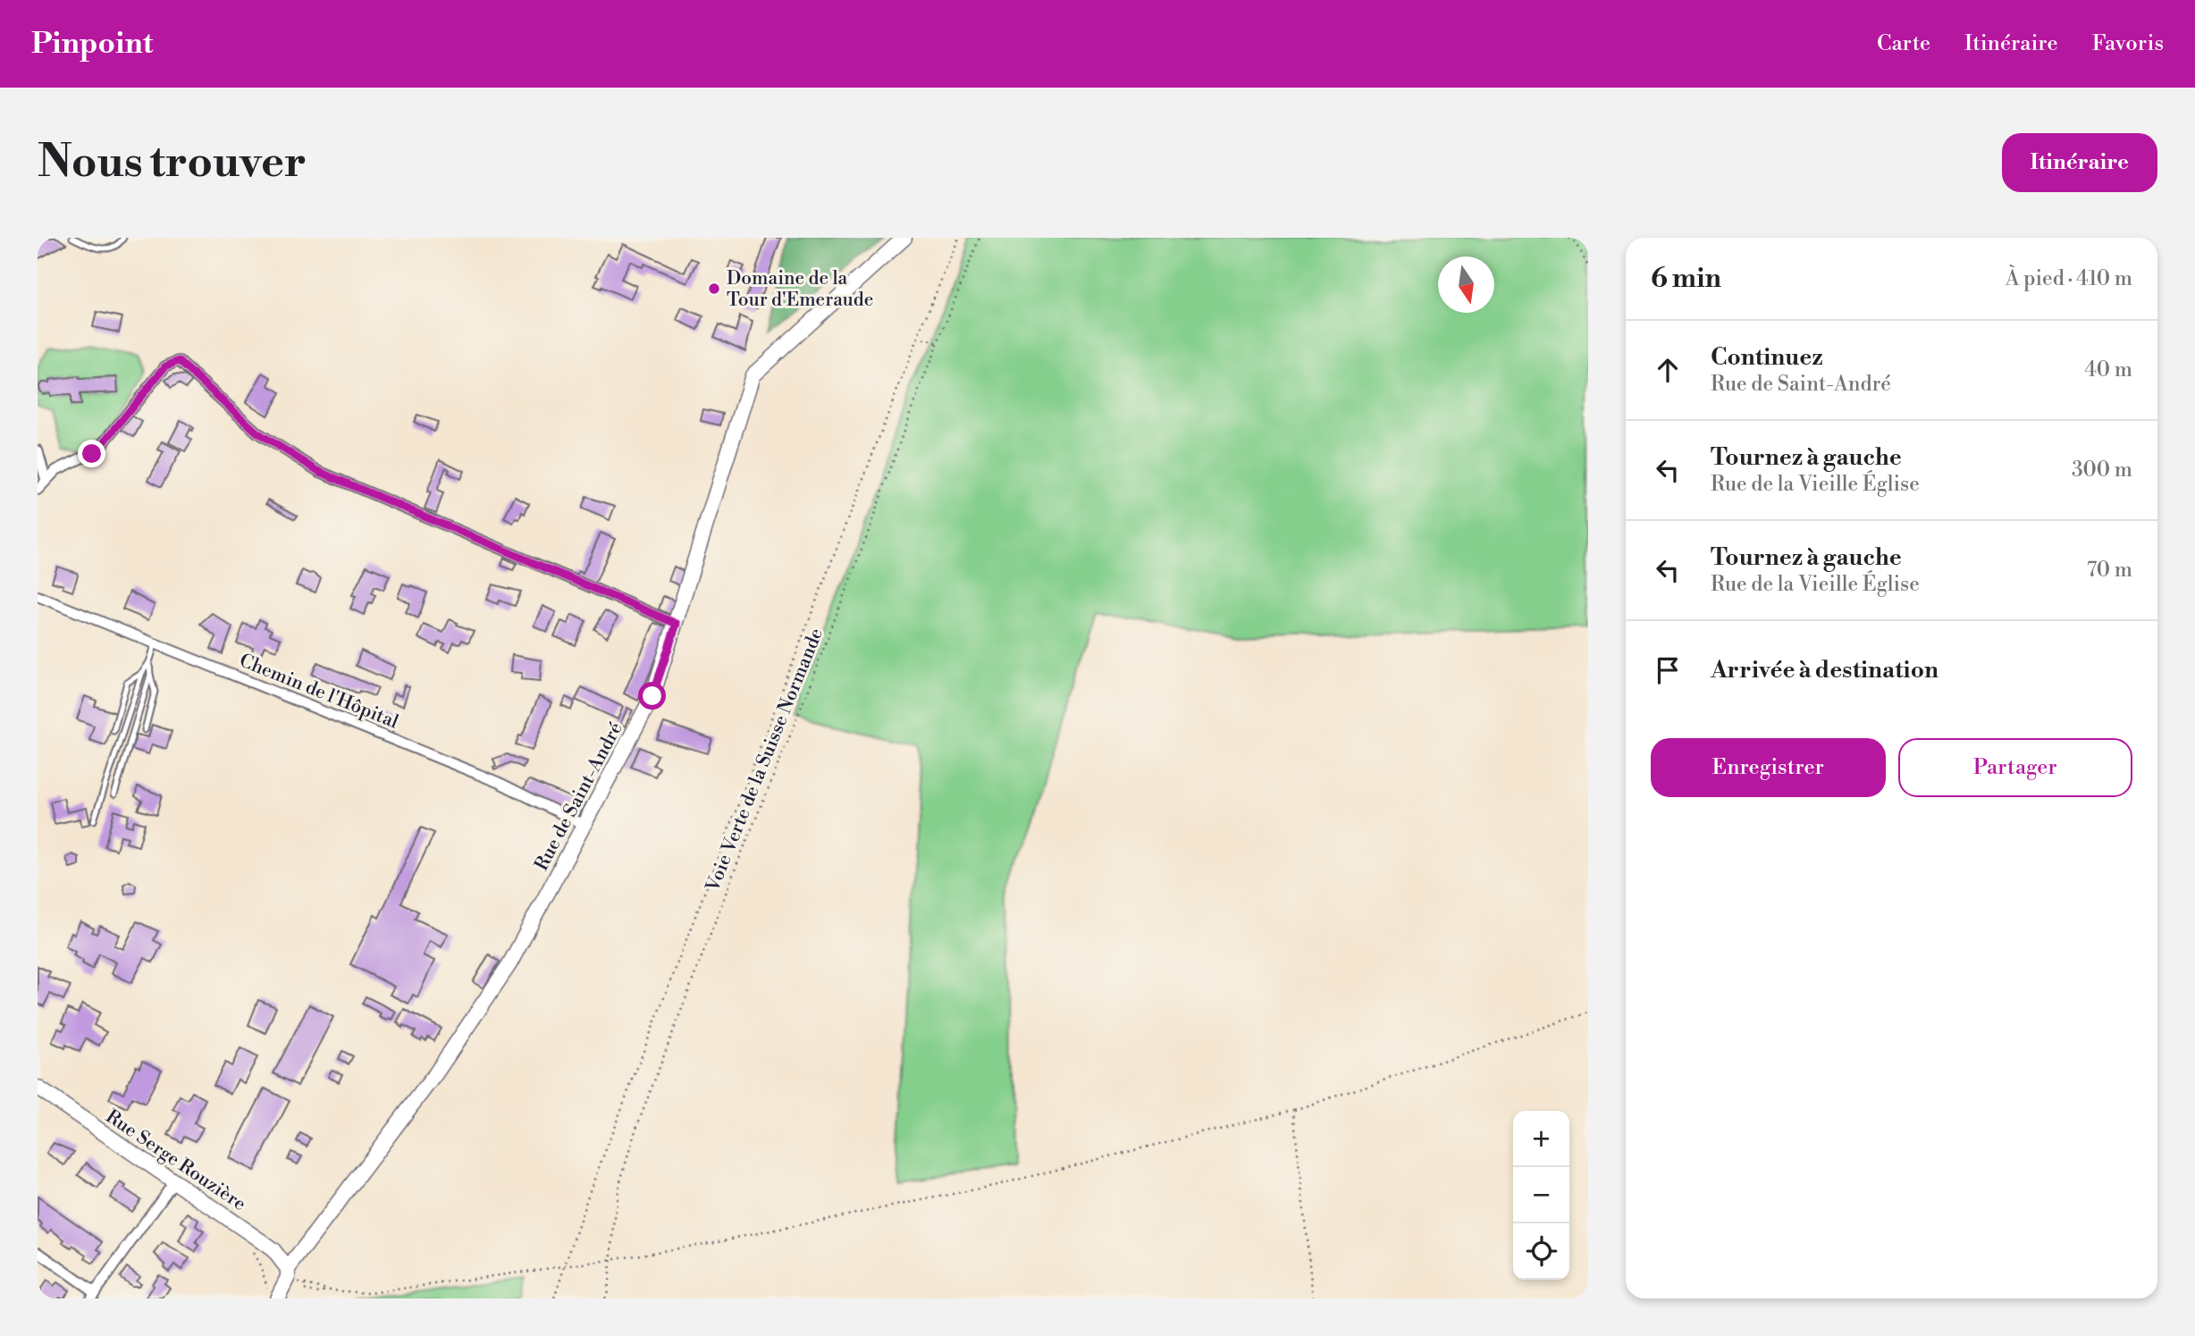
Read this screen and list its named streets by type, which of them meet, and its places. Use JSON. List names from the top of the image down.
{
  "streets": {
    "street": ["Chemin de l'Hôpital", "Rue de Saint-André", "Rue Serge Rouzière"],
    "path": ["Voie Verte de la Suisse Normande"]
  },
  "crossings": [
    ["Chemin de l'Hôpital", "Rue de Saint-André"],
    ["Rue de Saint-André", "Rue Serge Rouzière"]
  ],
  "places": ["Domaine de la Tour d'Emeraude"],
  "north": "bottom",
  "page": {
    "header": "Pinpoint",
    "nav": ["Carte", "Itinéraire", "Favoris"],
    "buttons": [
      "Itinéraire",
      ["Enregistrer", "Partager"]
    ],
    "title": "Nous trouver",
    "heading": ["6 min", "À pied · 410 m"],
    "list": [
      ["Continuez", "Rue de Saint-André", "40 m"],
      ["Tournez à gauche", "Rue de la Vieille Église", "300 m"],
      ["Tournez à gauche", "Rue de la Vieille Église", "70 m"],
      "Arrivée à destination"
    ],
    "map_buttons": ["+", "−"]
  }
}
